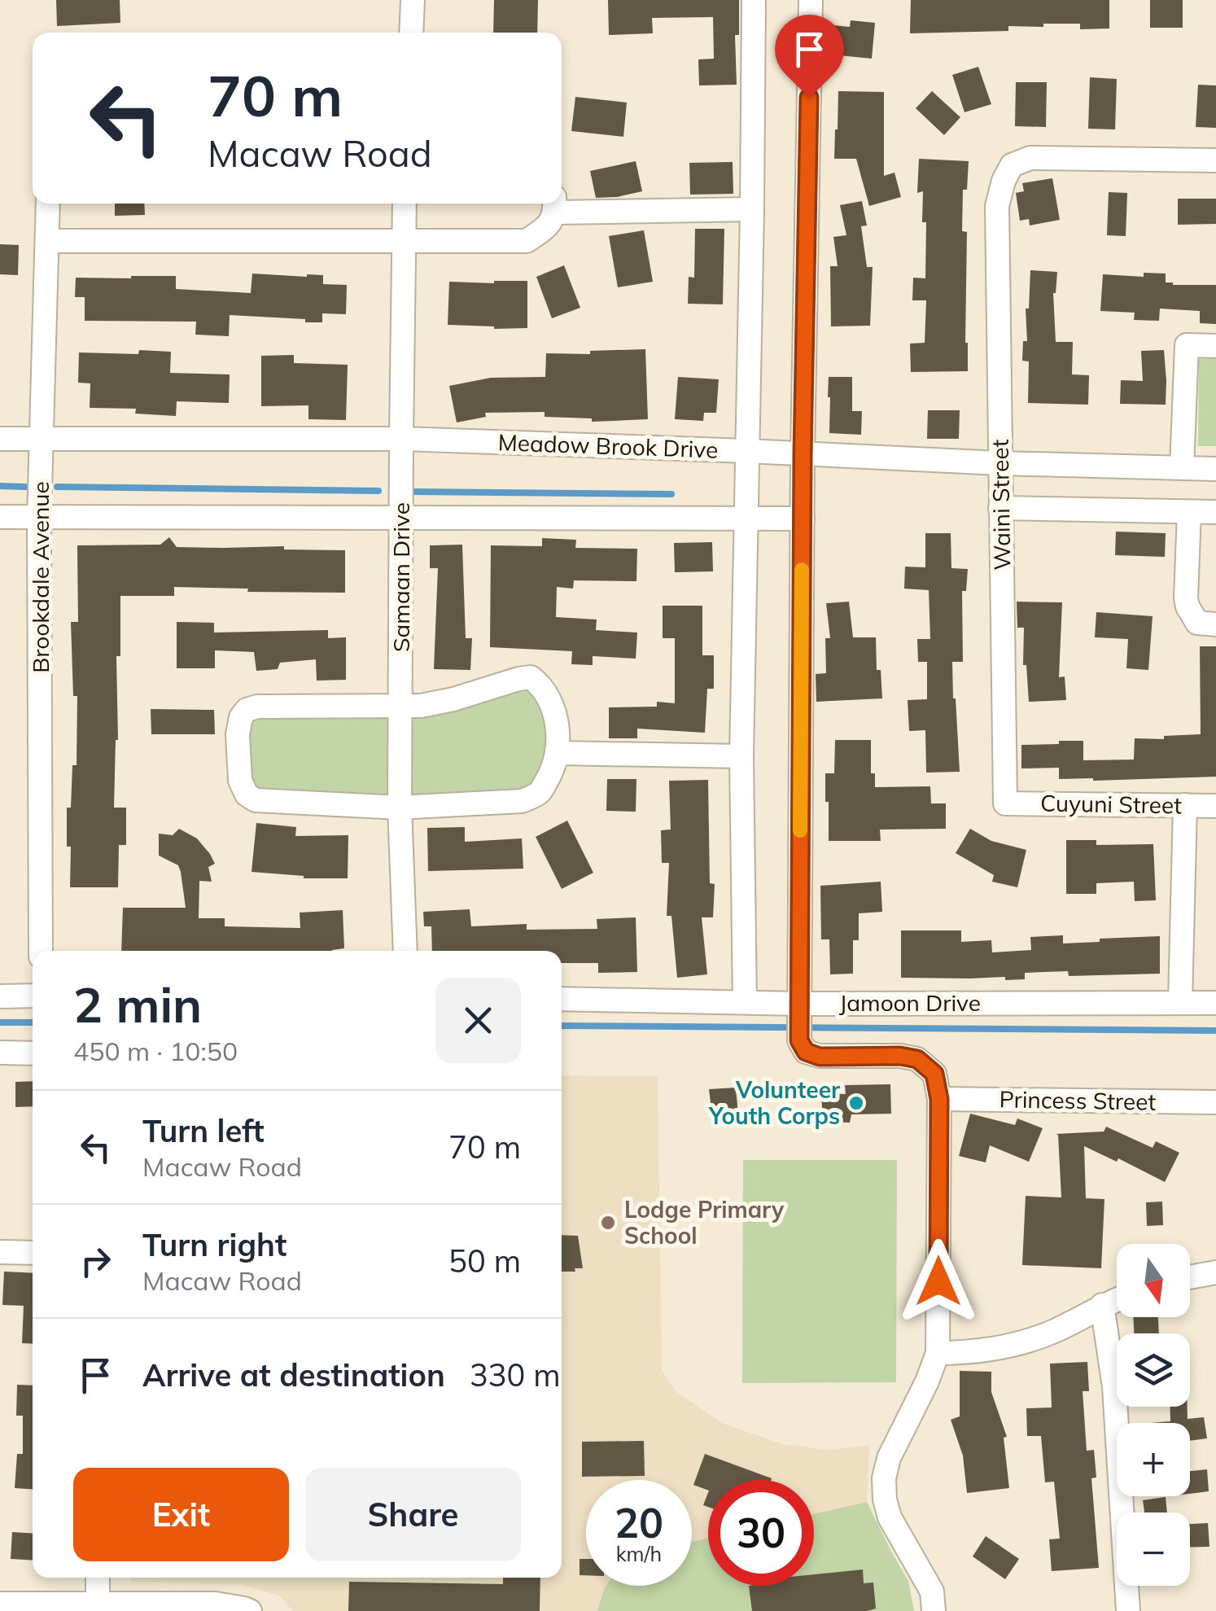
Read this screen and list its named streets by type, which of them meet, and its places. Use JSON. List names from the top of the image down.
{
  "streets": {
    "street": [
      "Meadow Brook Drive",
      "Waini Street",
      "Brookdale Avenue",
      "Samaan Drive",
      "Cuyuni Street",
      "Jamoon Drive",
      "Princess Street"
    ]
  },
  "crossings": [
    ["Meadow Brook Drive", "Waini Street"],
    ["Meadow Brook Drive", "Brookdale Avenue"],
    ["Meadow Brook Drive", "Samaan Drive"],
    ["Waini Street", "Cuyuni Street"]
  ],
  "places": ["Volunteer Youth Corps", "Lodge Primary School"],
  "north": "bottom",
  "page": {
    "turn": ["70 m", "Macaw Road"],
    "heading": ["2 min", "450 m · 10:50"],
    "list": [
      {
        "name": "Turn left",
        "note": "Macaw Road",
        "value": "70 m"
      },
      {
        "name": "Turn right",
        "note": "Macaw Road",
        "value": "50 m"
      },
      {
        "name": "Arrive at destination",
        "value": "330 m"
      }
    ],
    "map_buttons": ["+", "−"],
    "buttons": ["Exit", "Share"],
    "speed": "20 km/h",
    "limit": "30"
  }
}
